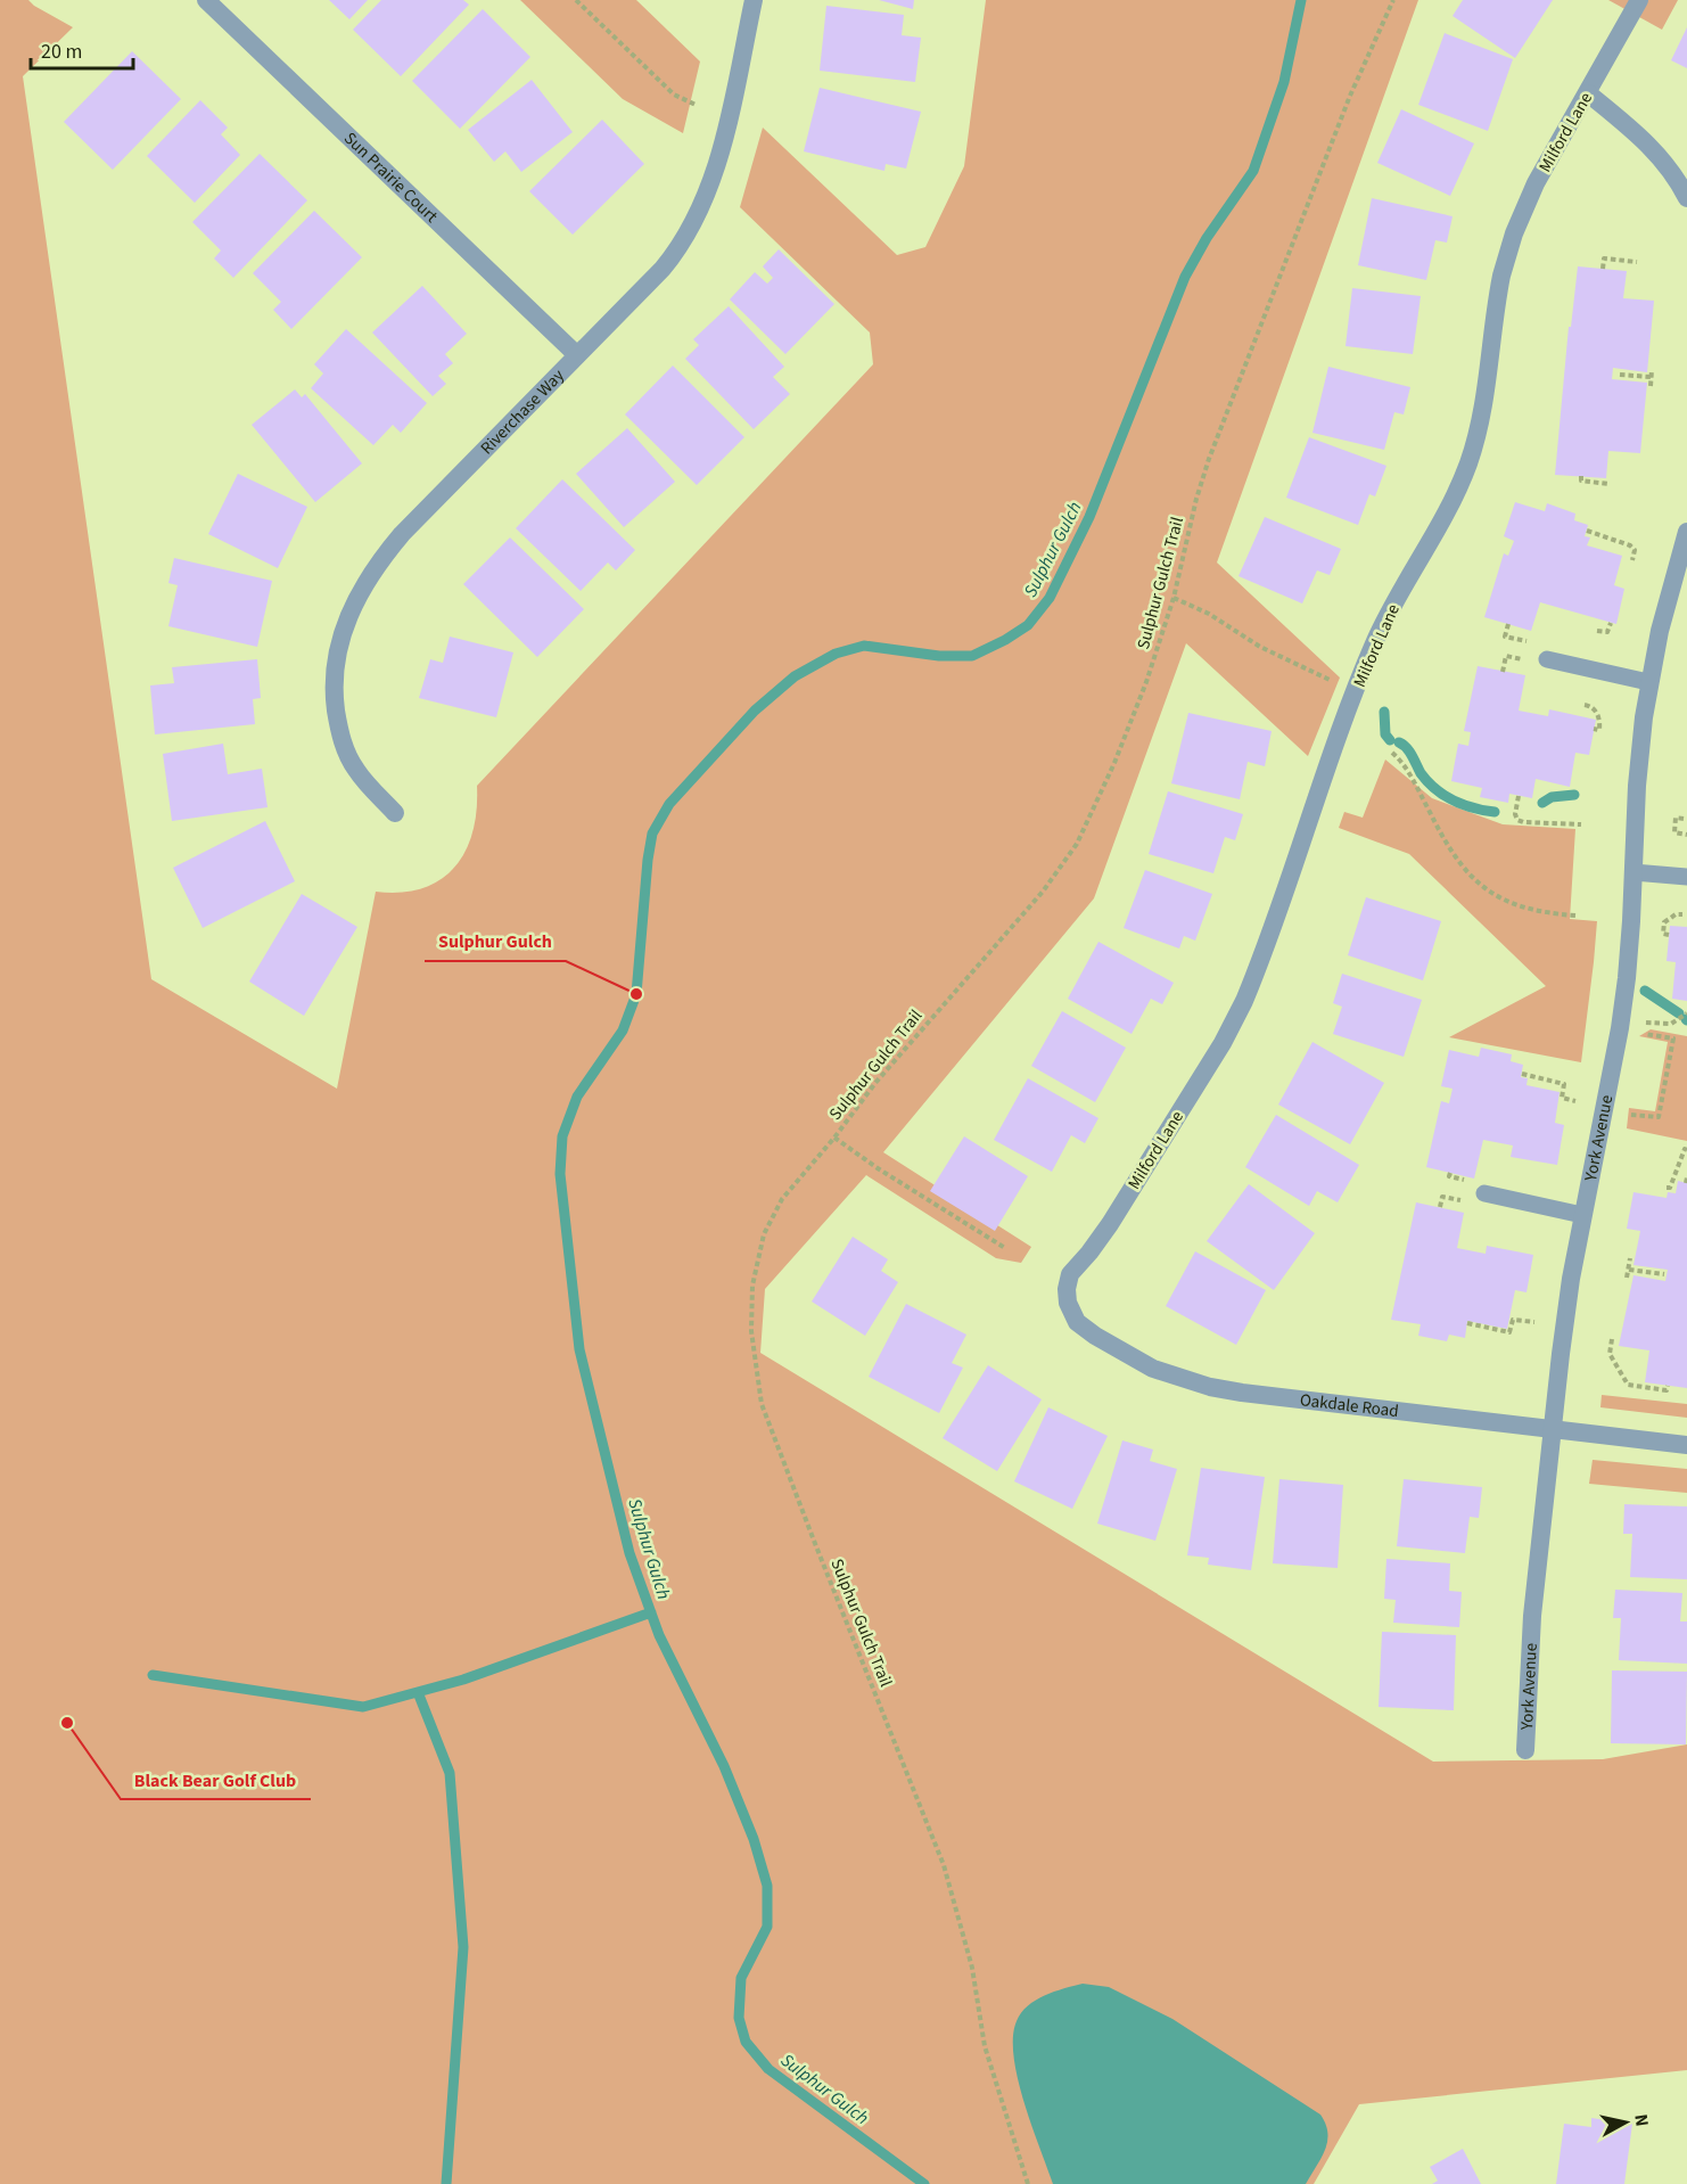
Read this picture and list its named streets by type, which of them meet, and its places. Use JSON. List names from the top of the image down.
{
  "streets": {
    "street": [
      "Milford Lane",
      "Sun Prairie Court",
      "Riverchase Way",
      "York Avenue",
      "Oakdale Road"
    ],
    "path": ["Sulphur Gulch Trail"]
  },
  "crossings": [
    ["Milford Lane", "Oakdale Road"],
    ["Sun Prairie Court", "Riverchase Way"],
    ["York Avenue", "Oakdale Road"]
  ],
  "water": ["Sulphur Gulch"],
  "places": ["Sulphur Gulch", "Black Bear Golf Club"],
  "scale_bar": "20 m",
  "north": "right"
}
